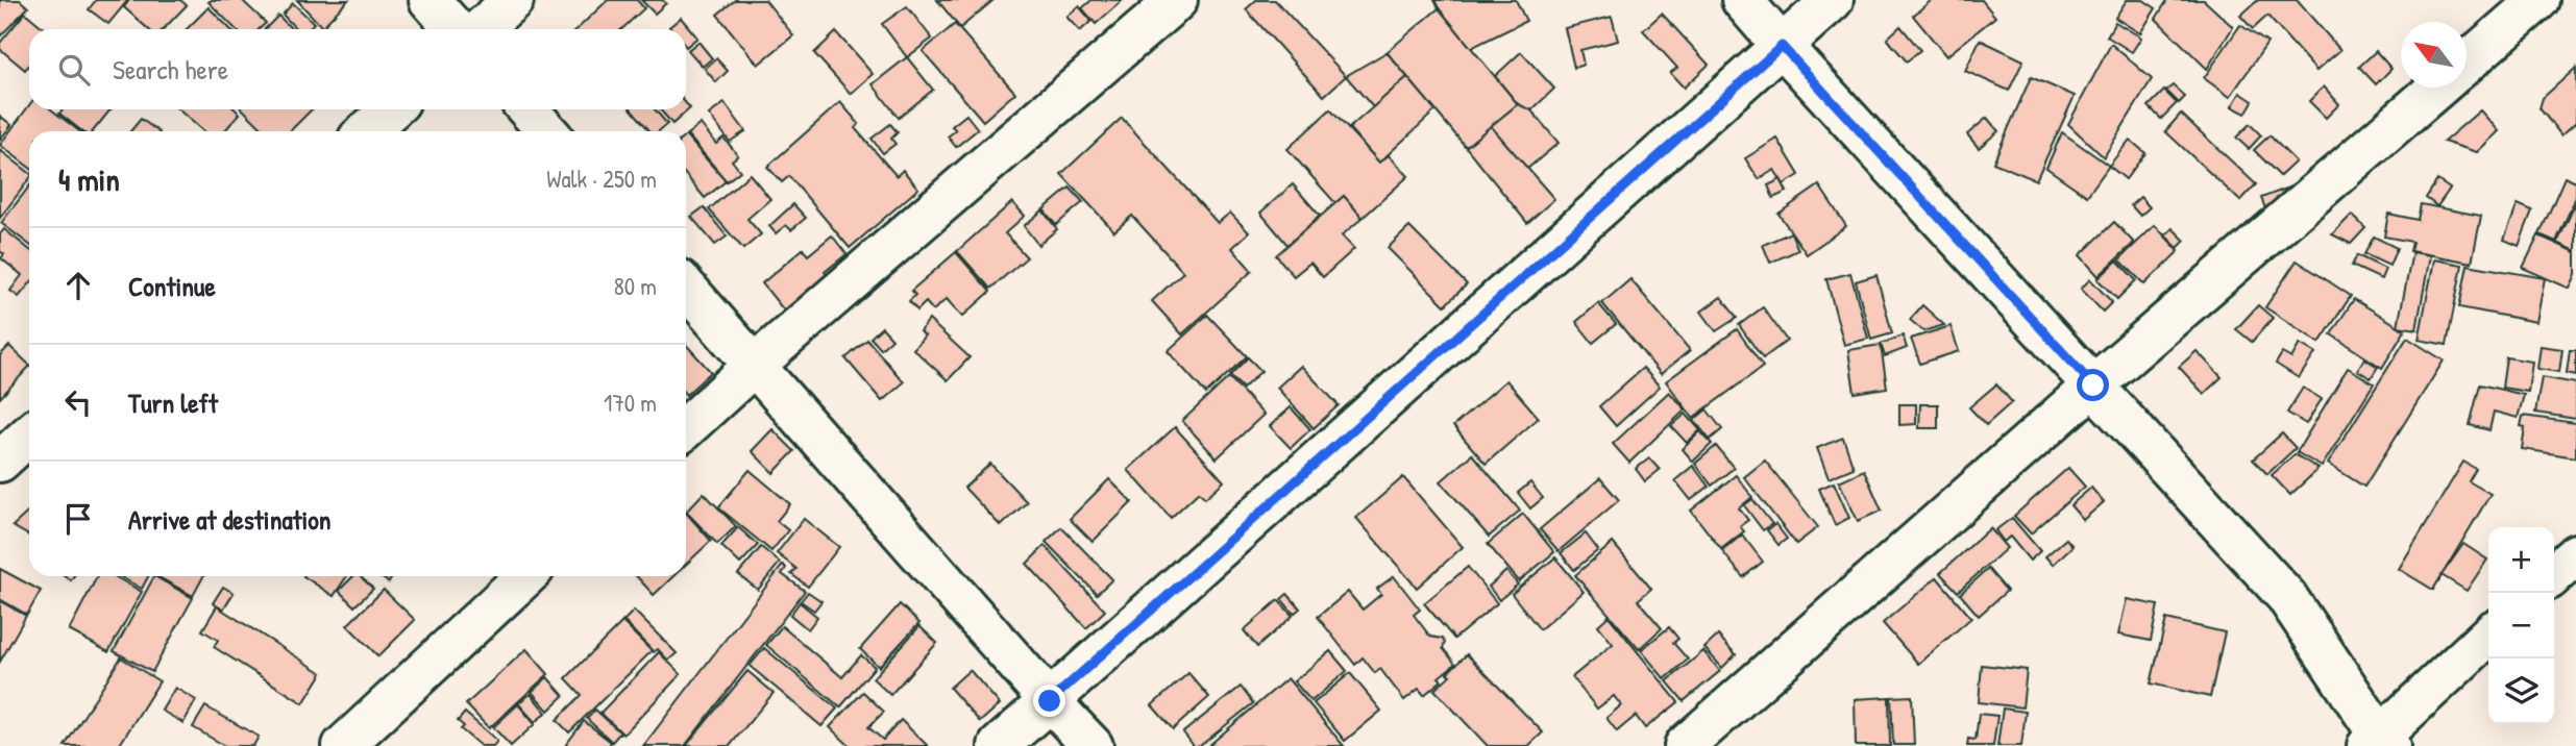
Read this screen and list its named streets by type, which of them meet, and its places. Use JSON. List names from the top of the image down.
{
  "north": "top left",
  "page": {
    "search": "Search here",
    "heading": ["4 min", "Walk · 250 m"],
    "list": [
      ["Continue", "80 m"],
      ["Turn left", "170 m"],
      "Arrive at destination"
    ],
    "map_buttons": ["+", "−"]
  }
}
